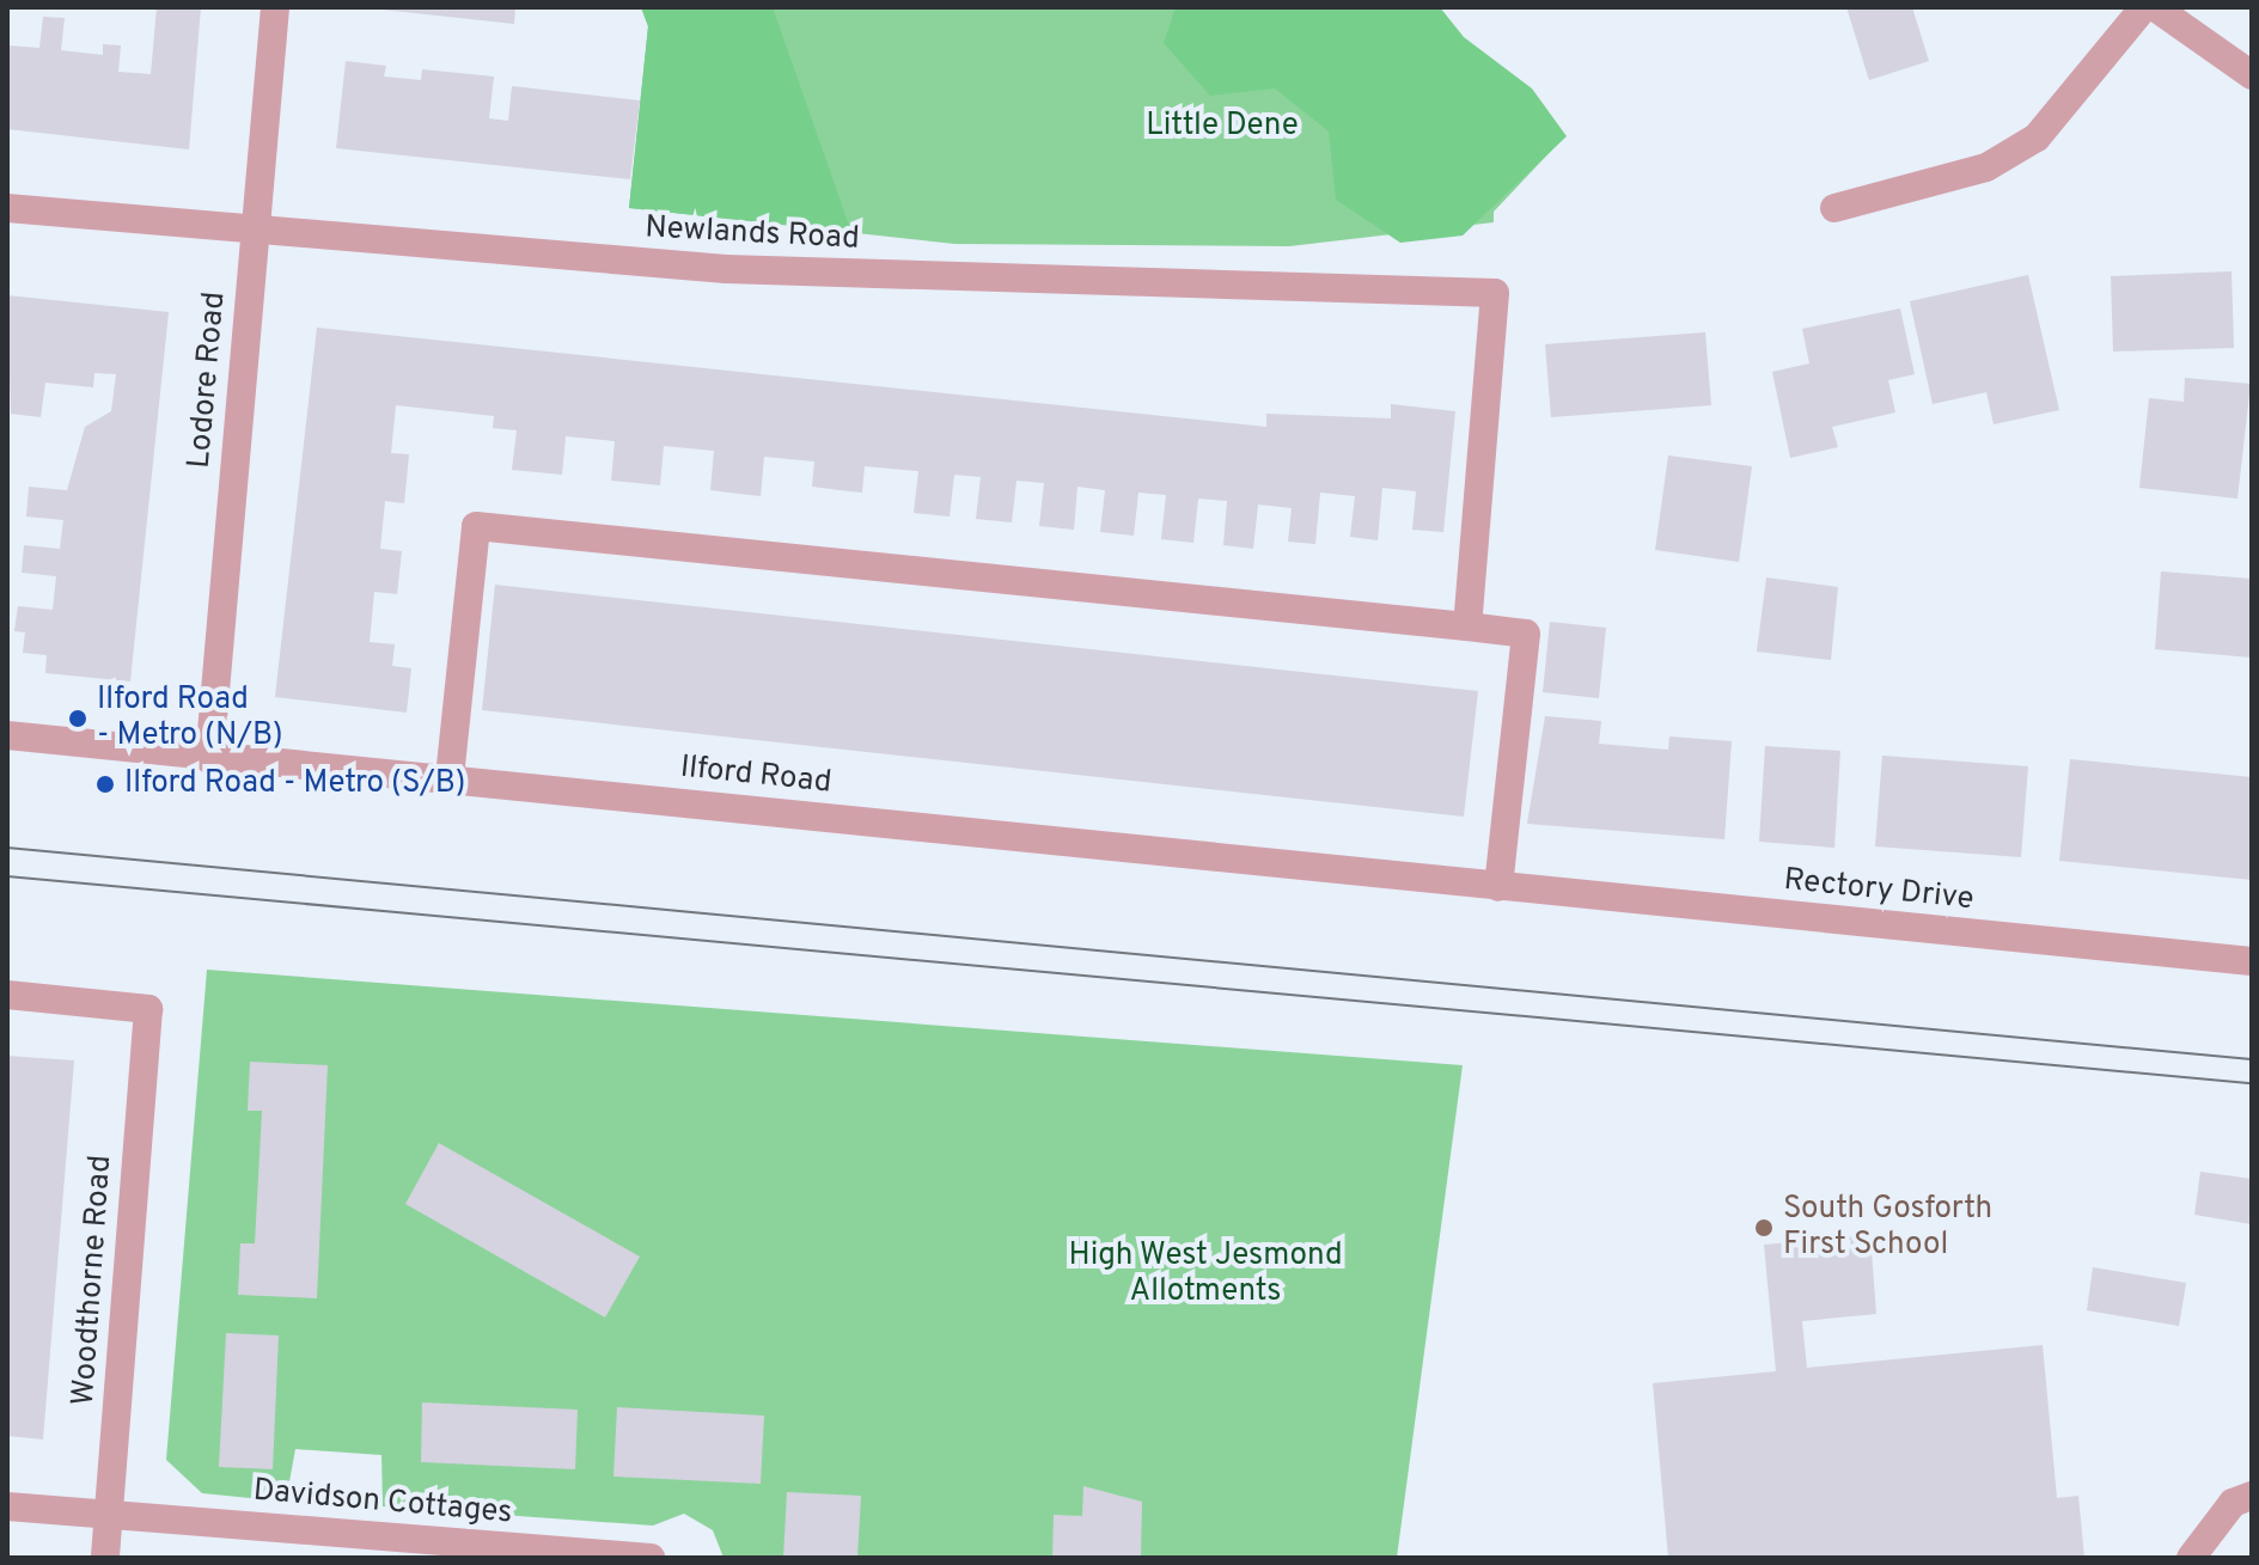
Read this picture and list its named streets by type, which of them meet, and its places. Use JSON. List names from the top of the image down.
{
  "streets": {
    "street": [
      "Newlands Road",
      "Lodore Road",
      "Ilford Road",
      "Rectory Drive",
      "Woodthorne Road",
      "Davidson Cottages"
    ]
  },
  "crossings": [
    ["Newlands Road", "Lodore Road"],
    ["Lodore Road", "Ilford Road"],
    ["Ilford Road", "Rectory Drive"],
    ["Woodthorne Road", "Davidson Cottages"]
  ],
  "parks": ["Little Dene", "High West Jesmond Allotments"],
  "places": ["Ilford Road - Metro (N/B)", "Ilford Road - Metro (S/B)", "South Gosforth First School"]
}
